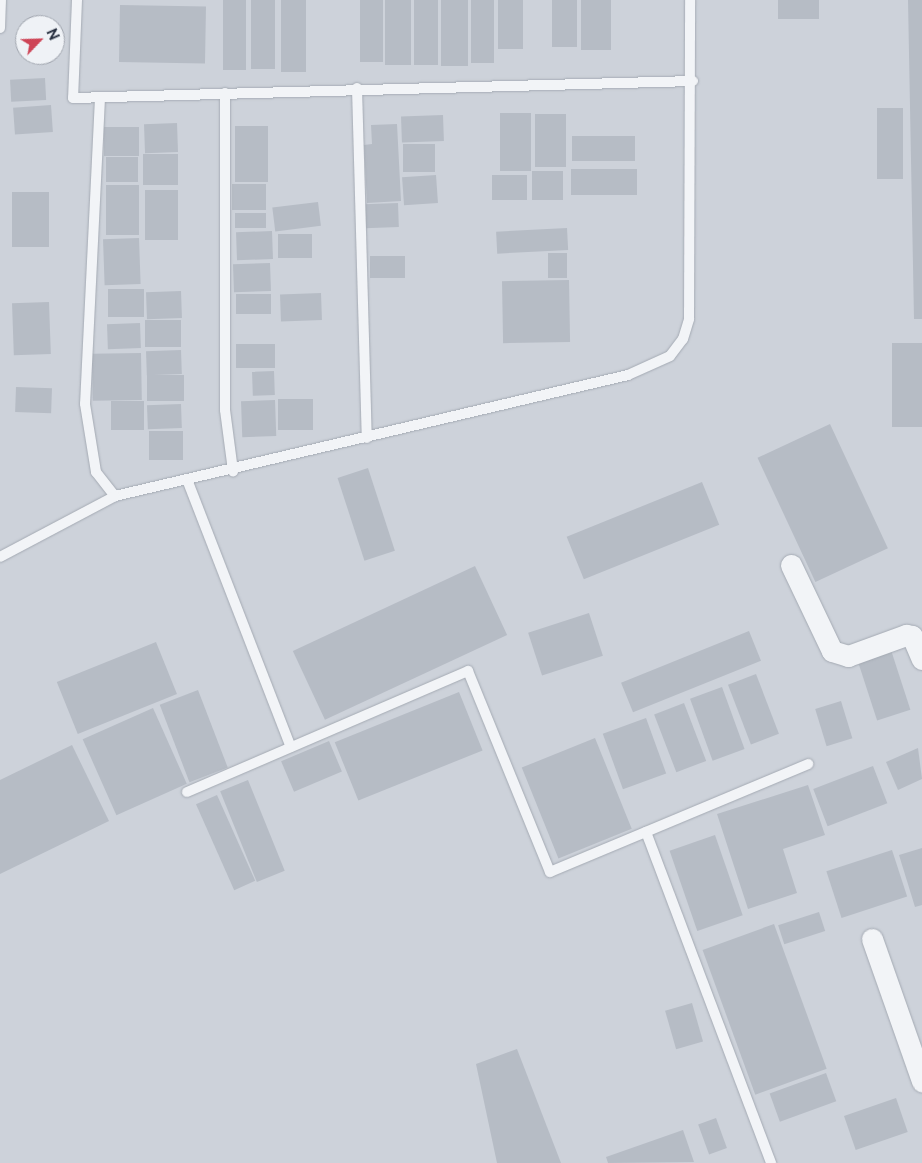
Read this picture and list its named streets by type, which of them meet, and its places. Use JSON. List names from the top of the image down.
{
  "north": "top right"
}
